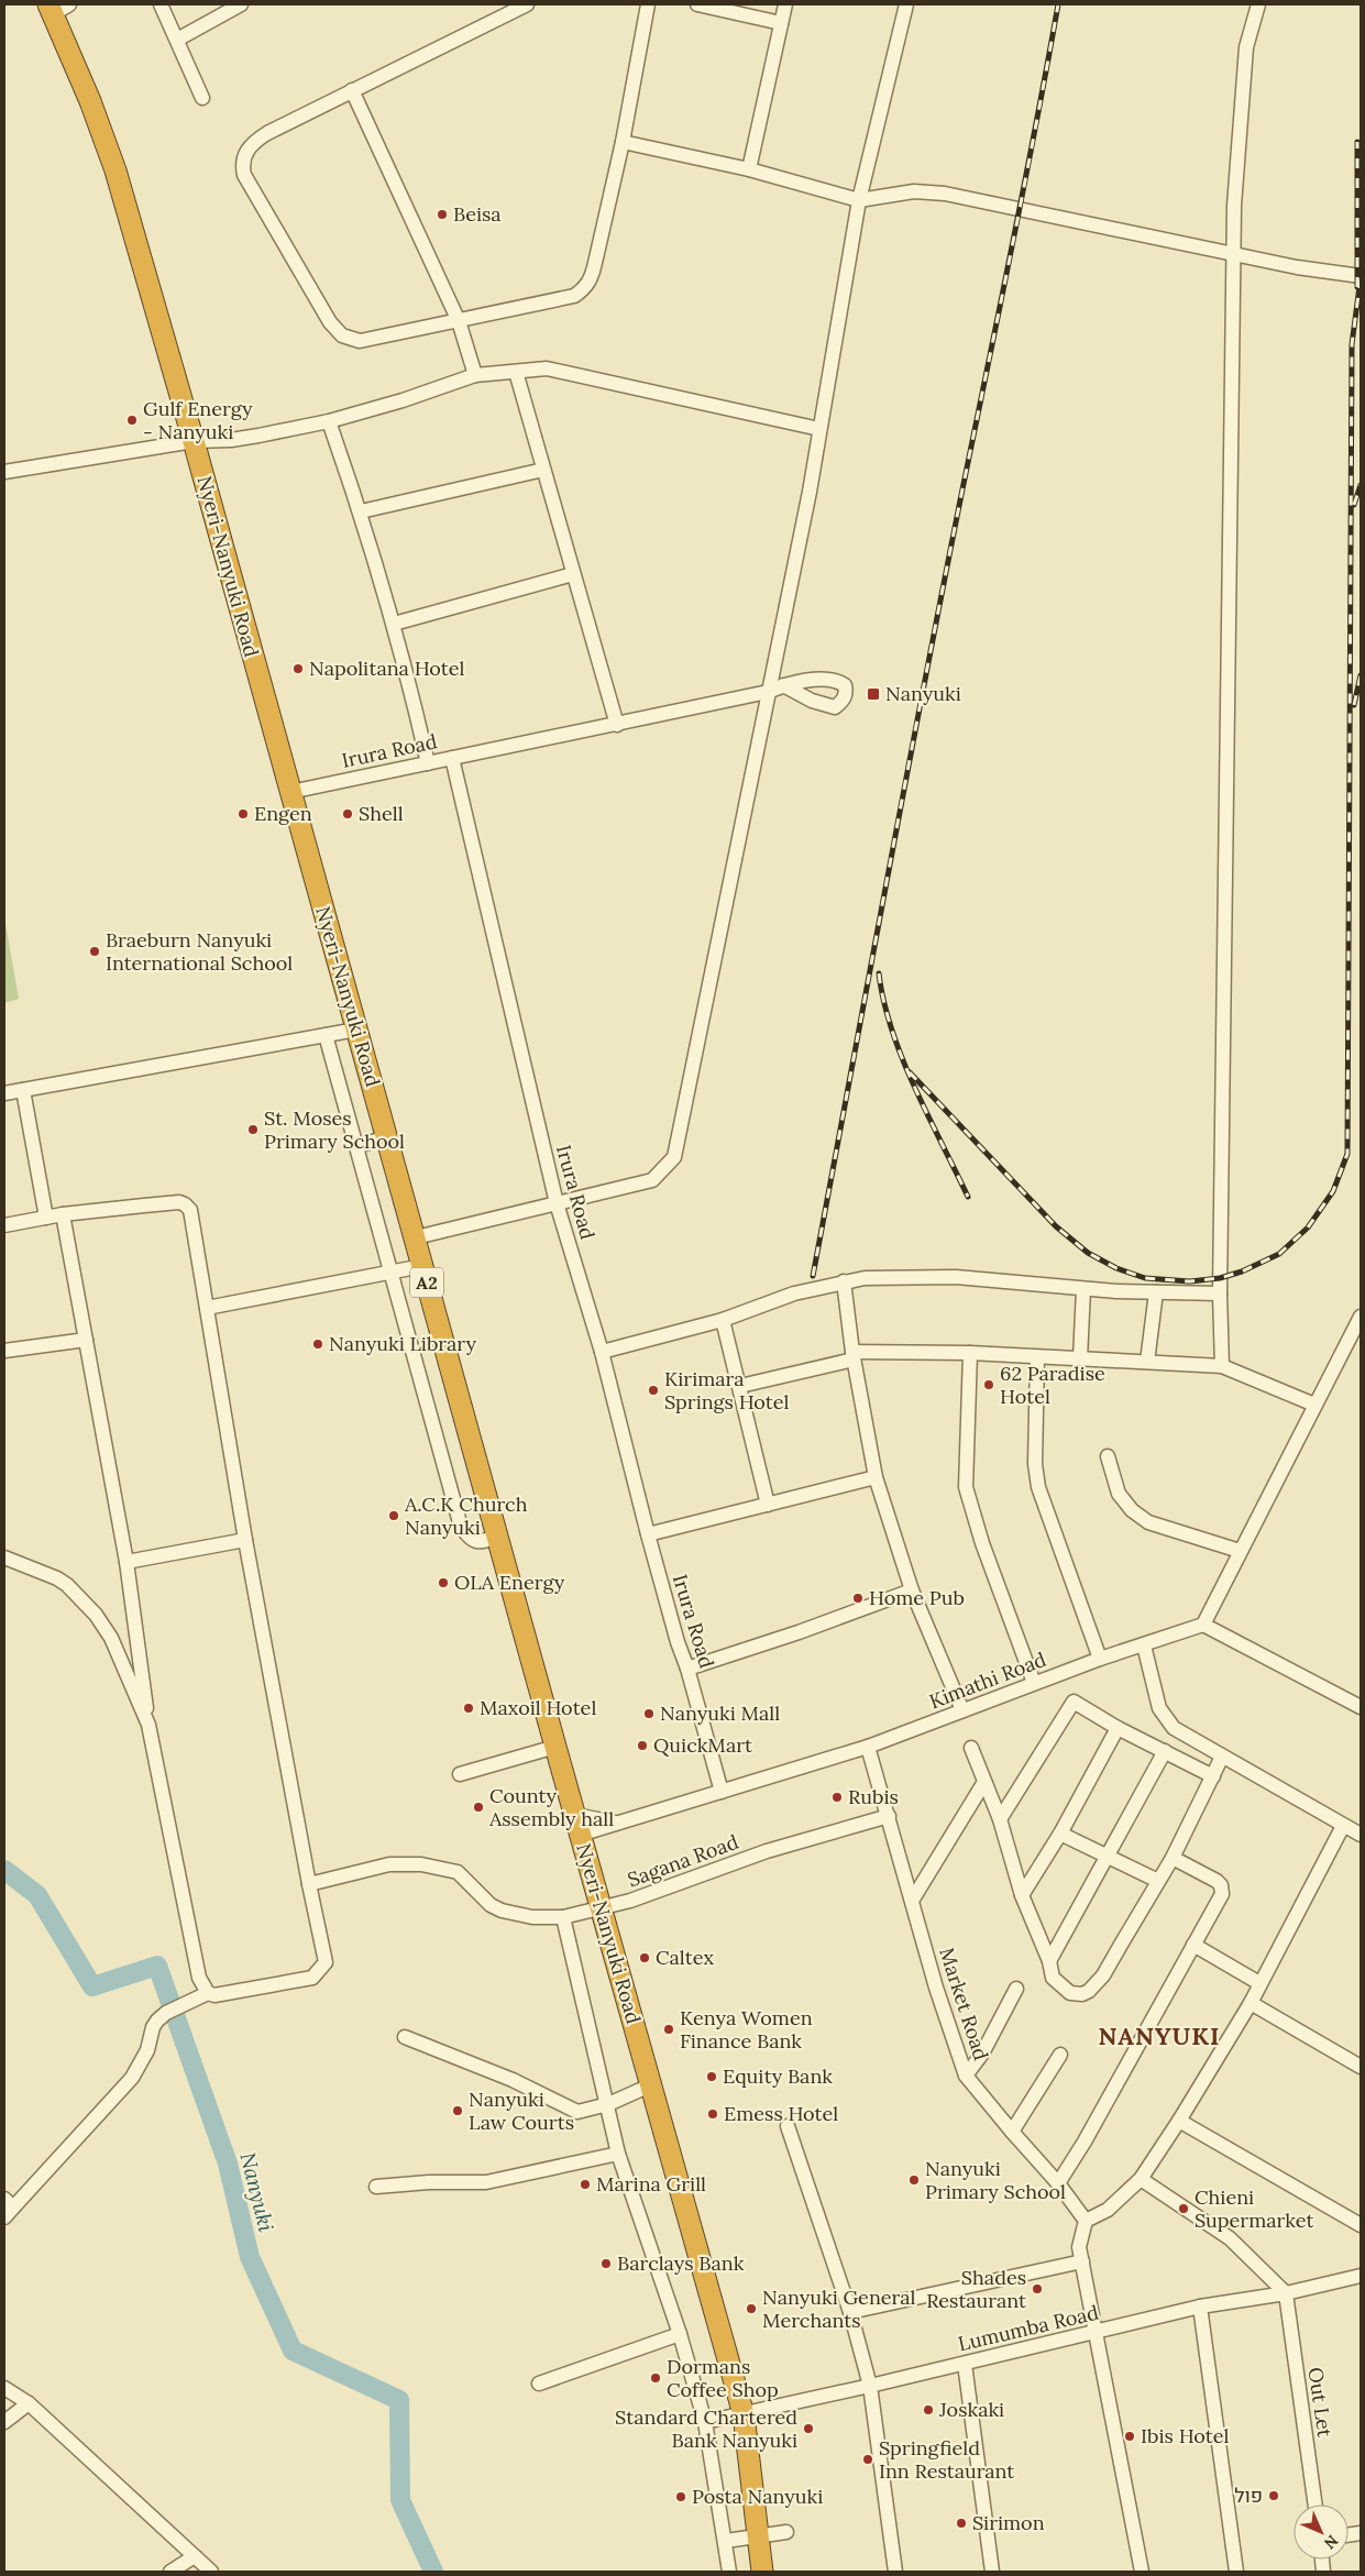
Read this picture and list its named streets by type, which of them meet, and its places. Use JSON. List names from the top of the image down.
{
  "streets": {
    "highway": ["Nyeri-Nanyuki Road", "A2"],
    "street": [
      "Irura Road",
      "Kimathi Road",
      "Sagana Road",
      "Market Road",
      "Lumumba Road",
      "Out Let"
    ]
  },
  "crossings": [
    ["Nyeri-Nanyuki Road", "Irura Road"],
    ["Nyeri-Nanyuki Road", "Kimathi Road"],
    ["Nyeri-Nanyuki Road", "Sagana Road"],
    ["Nyeri-Nanyuki Road", "Lumumba Road"],
    ["Irura Road", "Kimathi Road"],
    ["Kimathi Road", "Market Road"],
    ["Sagana Road", "Market Road"],
    ["Lumumba Road", "Out Let"]
  ],
  "districts": ["NANYUKI"],
  "water": ["Nanyuki"],
  "places": {
    "other": [
      "Beisa",
      "Gulf Energy - Nanyuki",
      "Napolitana Hotel",
      "Engen",
      "Shell",
      "Braeburn Nanyuki International School",
      "St. Moses Primary School",
      "Nanyuki Library",
      "62 Paradise Hotel",
      "Kirimara Springs Hotel",
      "A.C.K Church Nanyuki",
      "OLA Energy",
      "Home Pub",
      "Maxoil Hotel",
      "Nanyuki Mall",
      "QuickMart",
      "Rubis",
      "County Assembly hall",
      "Caltex",
      "Kenya Women Finance Bank",
      "Equity Bank",
      "Nanyuki Law Courts",
      "Emess Hotel",
      "Nanyuki Primary School",
      "Marina Grill",
      "Chieni Supermarket",
      "Barclays Bank",
      "Shades Restaurant",
      "Nanyuki General Merchants",
      "Dormans Coffee Shop",
      "Joskaki",
      "Standard Chartered Bank Nanyuki",
      "Ibis Hotel",
      "Springfield Inn Restaurant",
      "פול",
      "Posta Nanyuki",
      "Sirimon"
    ],
    "transit": ["Nanyuki"]
  },
  "north": "bottom right"
}
